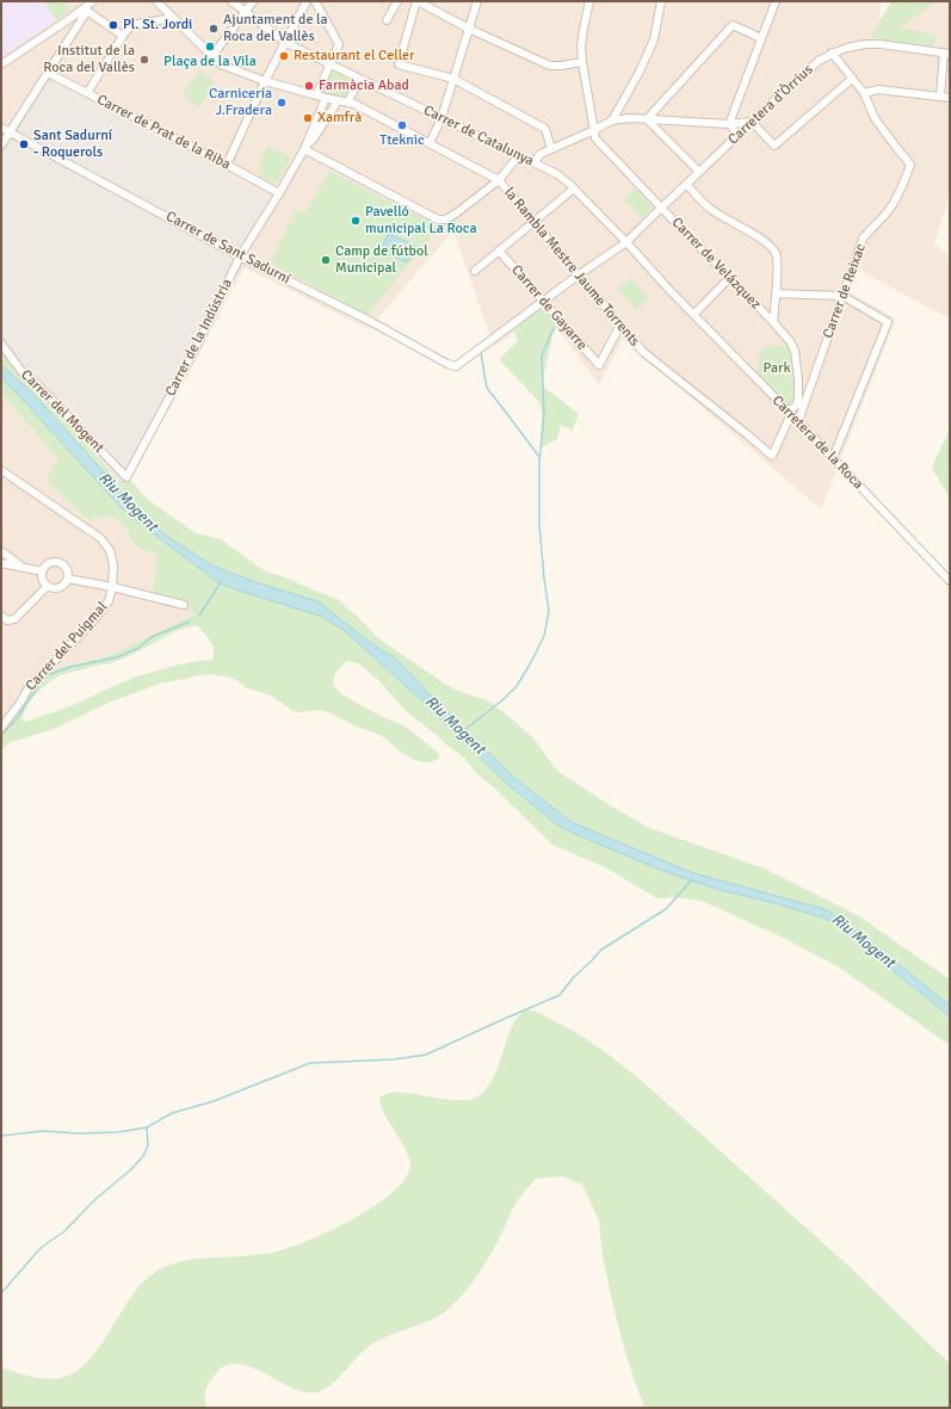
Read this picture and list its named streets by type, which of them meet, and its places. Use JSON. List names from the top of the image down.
{
  "streets": {
    "street": [
      "Carretera d'Òrrius",
      "Carrer de Prat de la Riba",
      "Carrer de Catalunya",
      "Carrer de Sant Sadurní",
      "Carrer de Velázquez",
      "la Rambla Mestre Jaume Torrents",
      "Carrer de Reixac",
      "Carrer de Gayarre",
      "Carrer de la Indústria",
      "Carrer del Mogent",
      "Carretera de la Roca",
      "Carrer del Puigmal"
    ]
  },
  "crossings": [
    ["Carretera d'Òrrius", "Carrer de Catalunya"],
    ["Carretera d'Òrrius", "Carrer de Sant Sadurní"],
    ["Carretera d'Òrrius", "Carrer de Velázquez"],
    ["Carretera d'Òrrius", "la Rambla Mestre Jaume Torrents"],
    ["Carretera d'Òrrius", "Carrer de Reixac"],
    ["Carretera d'Òrrius", "Carrer de Gayarre"],
    ["Carretera d'Òrrius", "Carretera de la Roca"],
    ["Carrer de Prat de la Riba", "Carrer de la Indústria"],
    ["Carrer de Catalunya", "Carretera de la Roca"],
    ["Carrer de Sant Sadurní", "Carrer de la Indústria"],
    ["la Rambla Mestre Jaume Torrents", "Carrer de Gayarre"],
    ["la Rambla Mestre Jaume Torrents", "Carrer de la Indústria"],
    ["la Rambla Mestre Jaume Torrents", "Carretera de la Roca"],
    ["Carrer de Reixac", "Carretera de la Roca"],
    ["Carrer de la Indústria", "Carrer del Mogent"]
  ],
  "water": ["Riu Mogent"],
  "parks": ["Park"],
  "places": [
    "Pl. St. Jordi",
    "Ajuntament de la Roca del Vallès",
    "Plaça de la Vila",
    "Restaurant el Celler",
    "Institut de la Roca del Vallès",
    "Farmàcia Abad",
    "Carnicería J.Fradera",
    "Xamfrà",
    "Tteknic",
    "Sant Sadurní - Roquerols",
    "Pavelló municipal La Roca",
    "Camp de fútbol Municipal"
  ]
}
